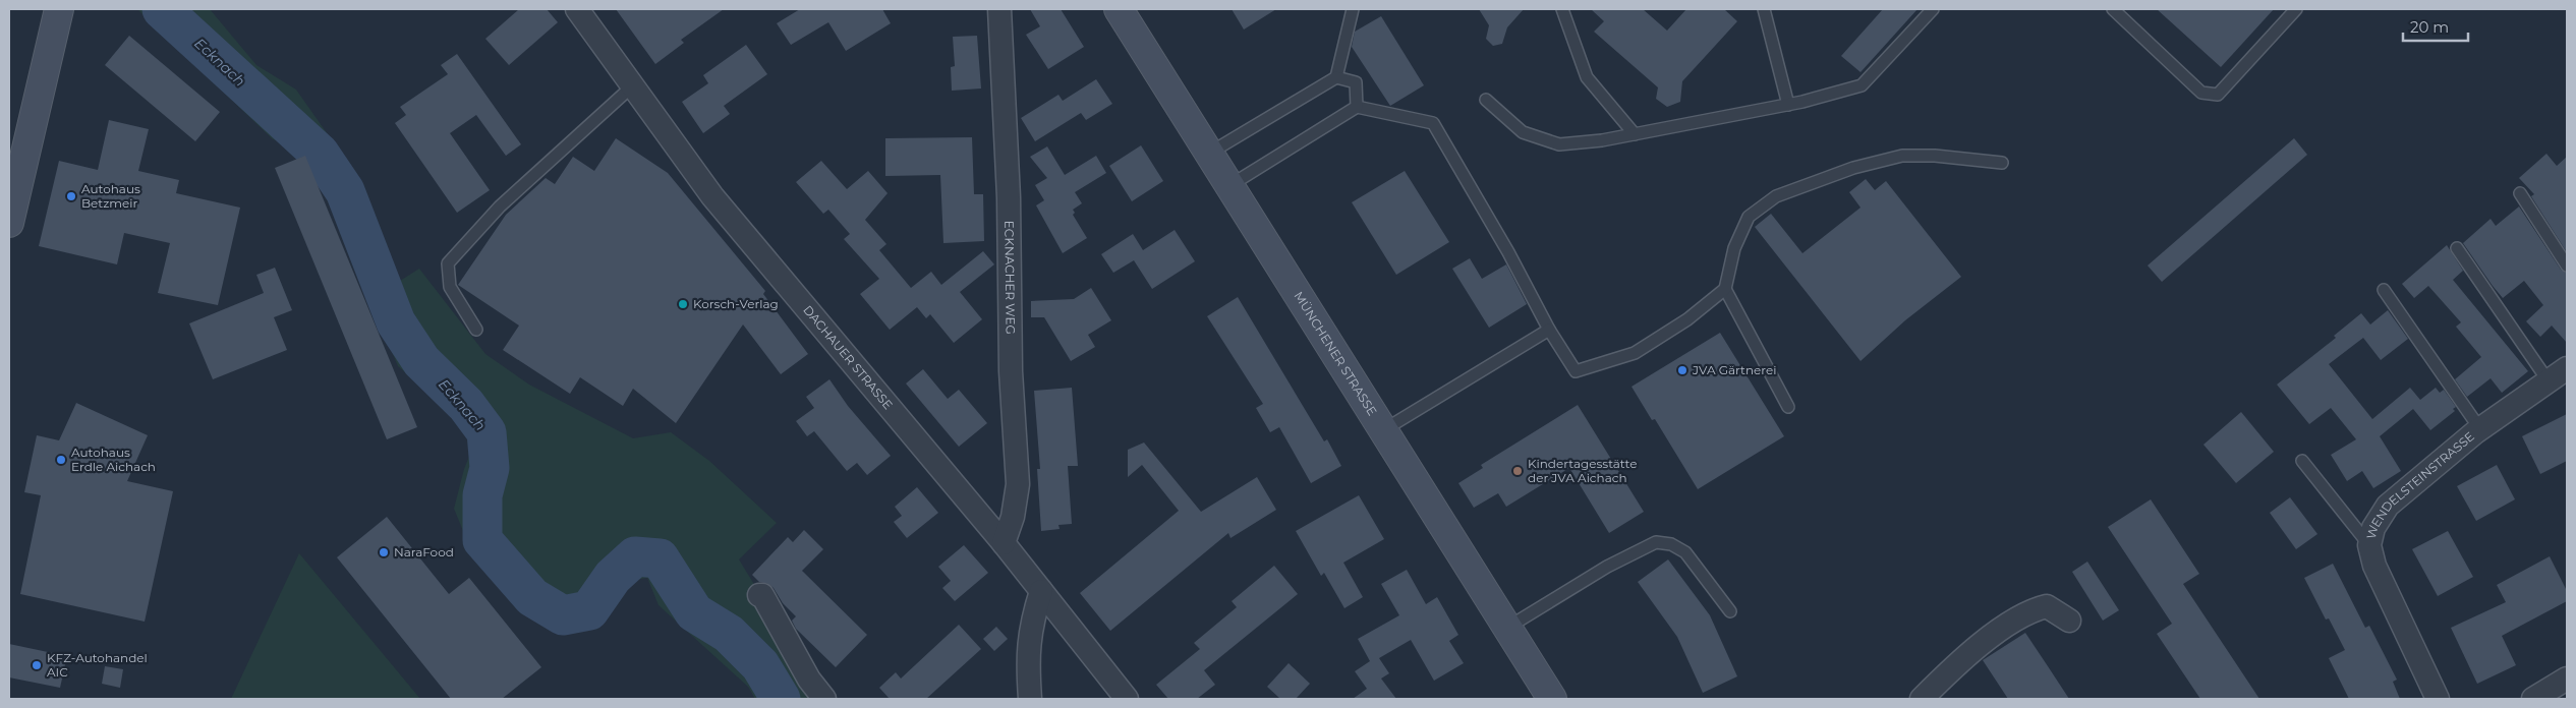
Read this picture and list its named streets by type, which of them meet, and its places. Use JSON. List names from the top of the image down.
{
  "streets": {
    "main road": ["MÜNCHENER STRASSE"],
    "street": ["ECKNACHER WEG", "DACHAUER STRASSE", "WENDELSTEINSTRASSE"]
  },
  "crossings": [
    ["ECKNACHER WEG", "DACHAUER STRASSE"]
  ],
  "water": ["Ecknach"],
  "places": [
    "Autohaus Betzmeir",
    "Korsch-Verlag",
    "JVA Gärtnerei",
    "Autohaus Erdle Aichach",
    "Kindertagesstätte der JVA Aichach",
    "NaraFood",
    "KFZ-Autohandel AIC"
  ],
  "scale_bar": "20 m"
}
